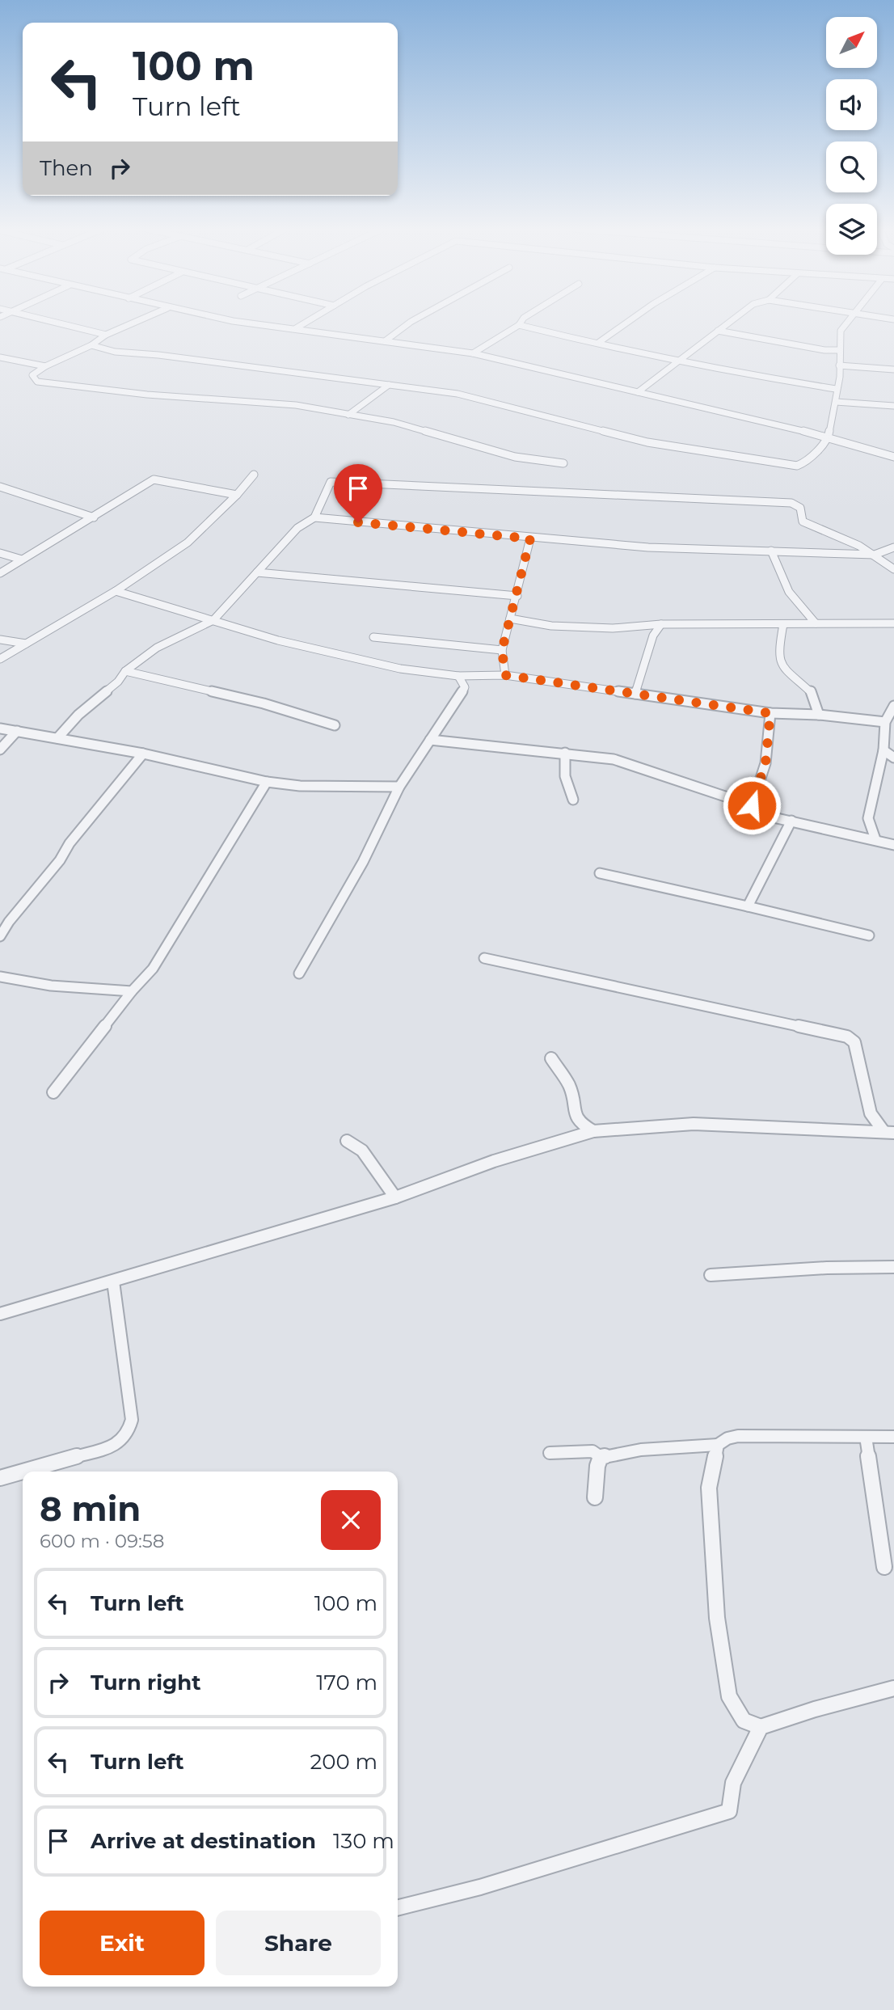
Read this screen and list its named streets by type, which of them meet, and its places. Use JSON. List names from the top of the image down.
{
  "north": "top right",
  "page": {
    "turn": ["100 m", "Turn left"],
    "then": "Then",
    "heading": ["8 min", "600 m · 09:58"],
    "list": [
      {
        "name": "Turn left",
        "value": "100 m"
      },
      {
        "name": "Turn right",
        "value": "170 m"
      },
      {
        "name": "Turn left",
        "value": "200 m"
      },
      {
        "name": "Arrive at destination",
        "value": "130 m"
      }
    ],
    "buttons": ["Exit", "Share"]
  }
}
